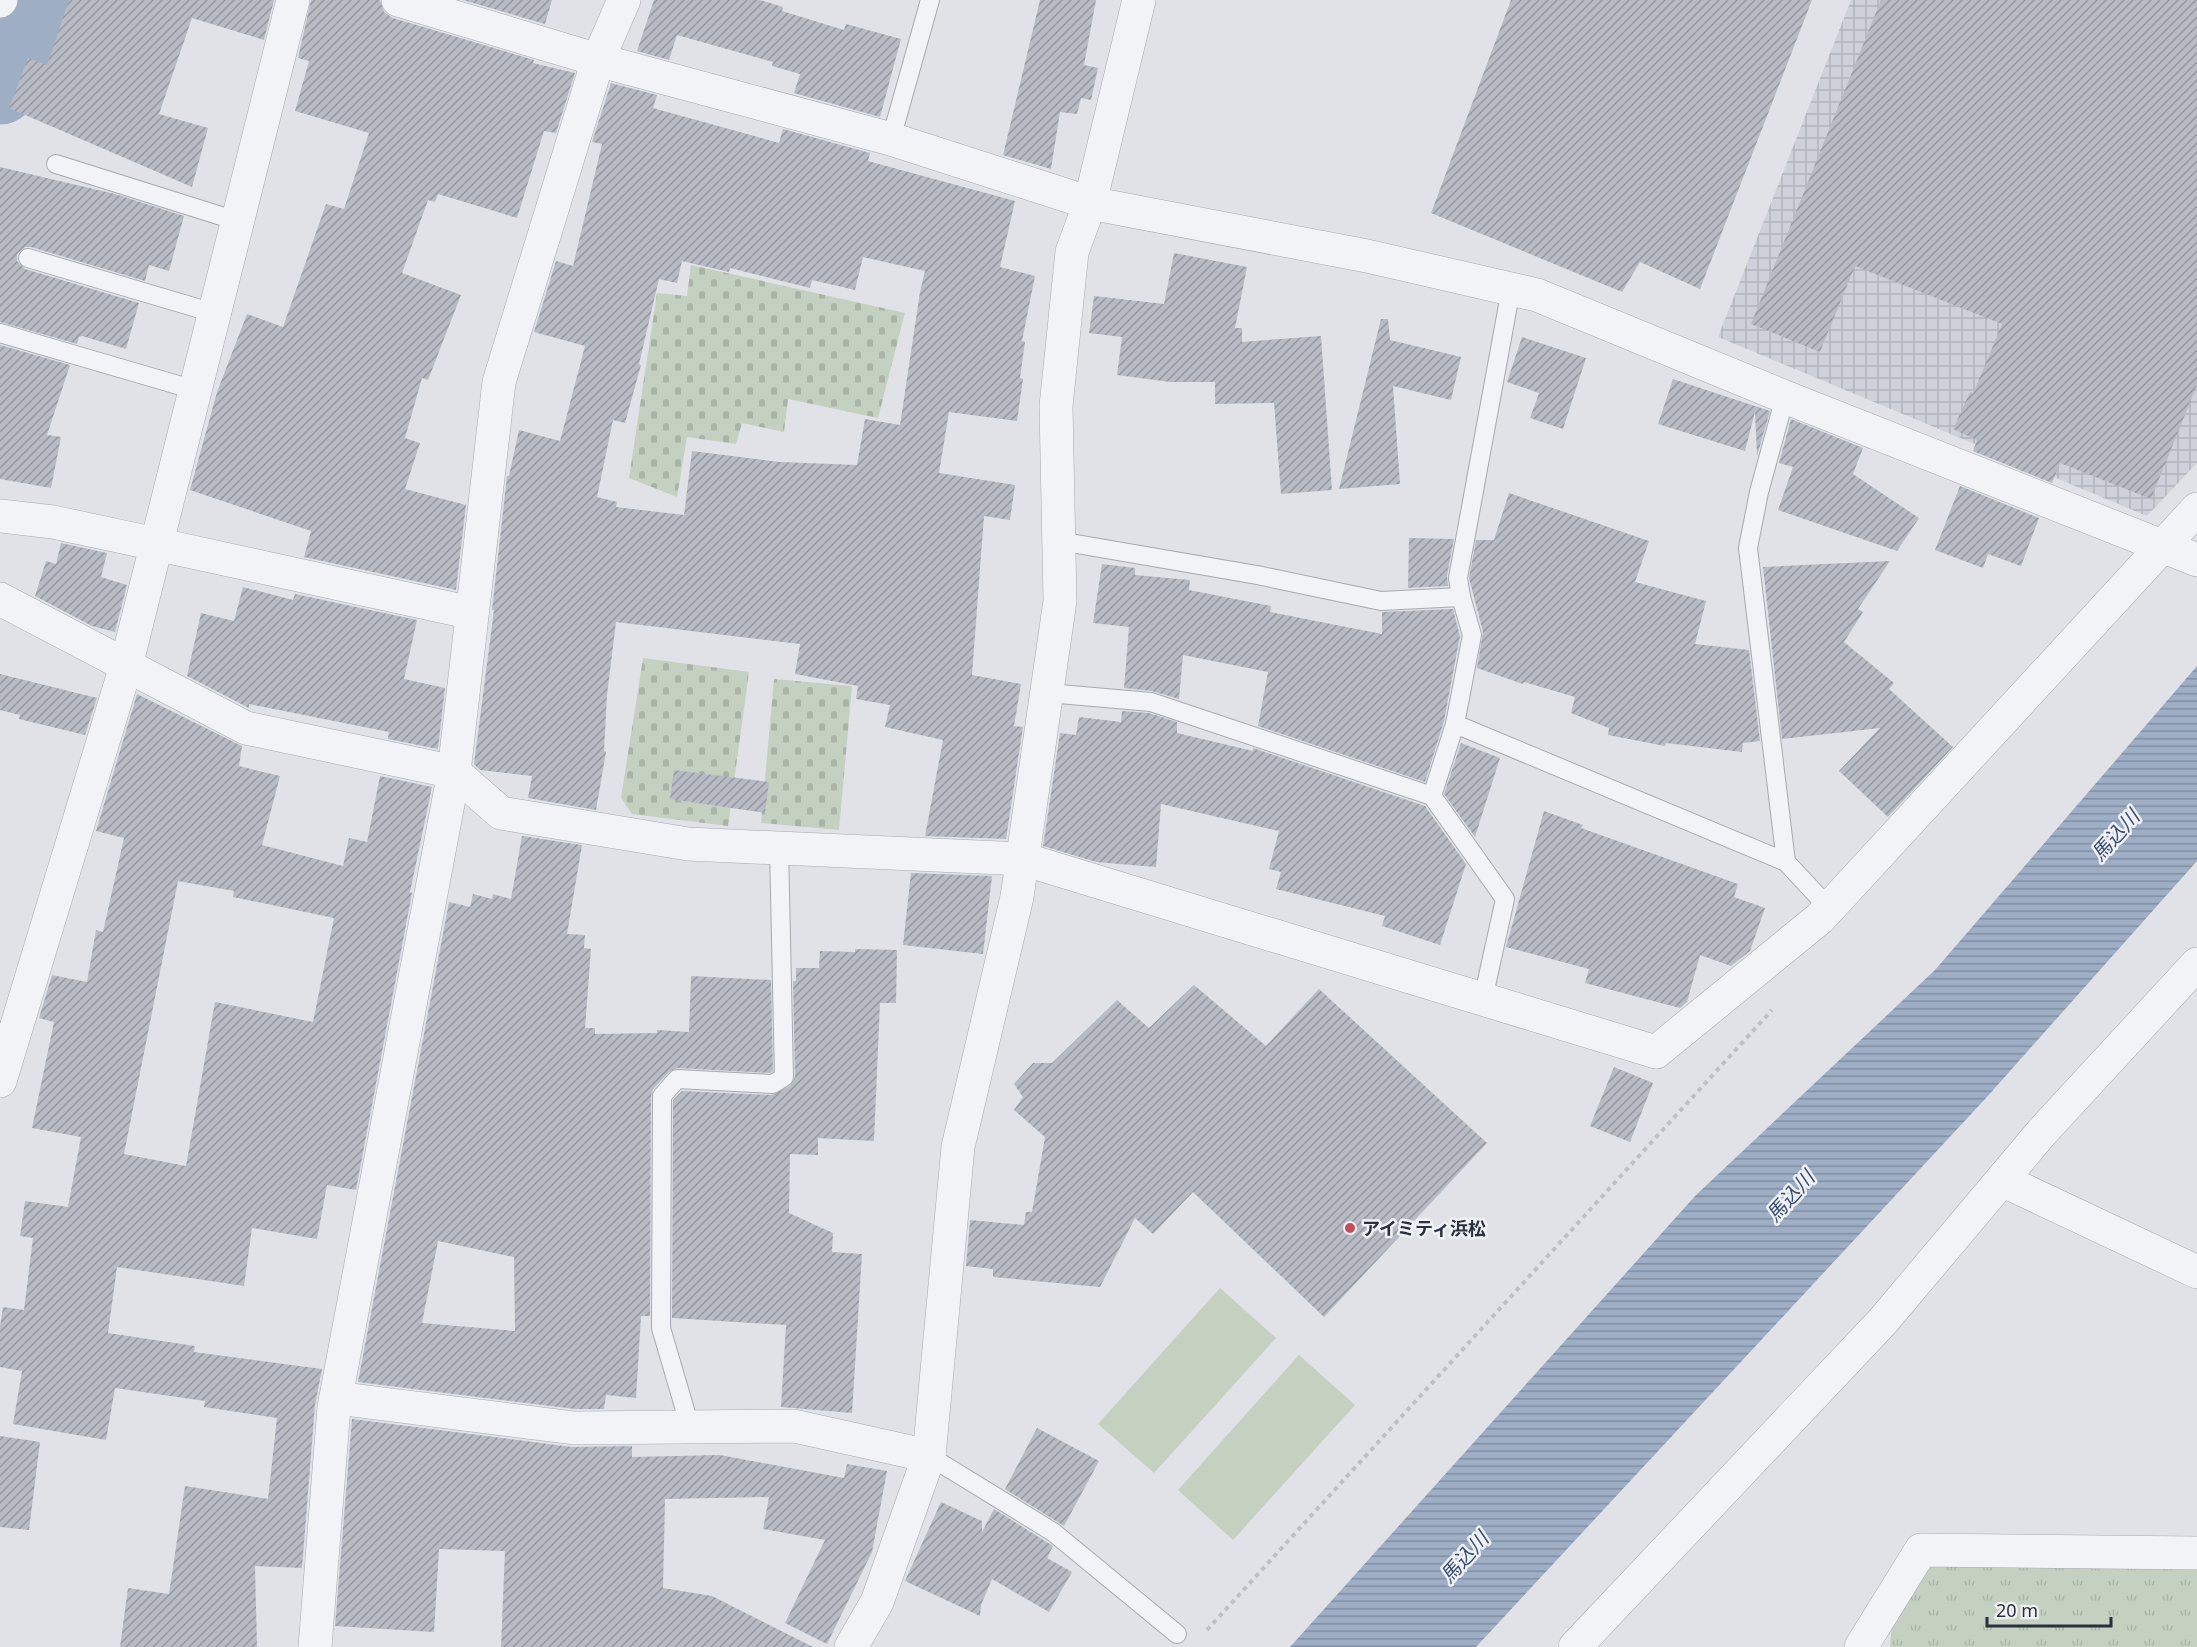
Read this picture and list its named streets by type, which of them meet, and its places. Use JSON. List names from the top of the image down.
{
  "water": ["馬込川"],
  "places": ["アイミティ浜松"],
  "scale_bar": "20 m"
}
